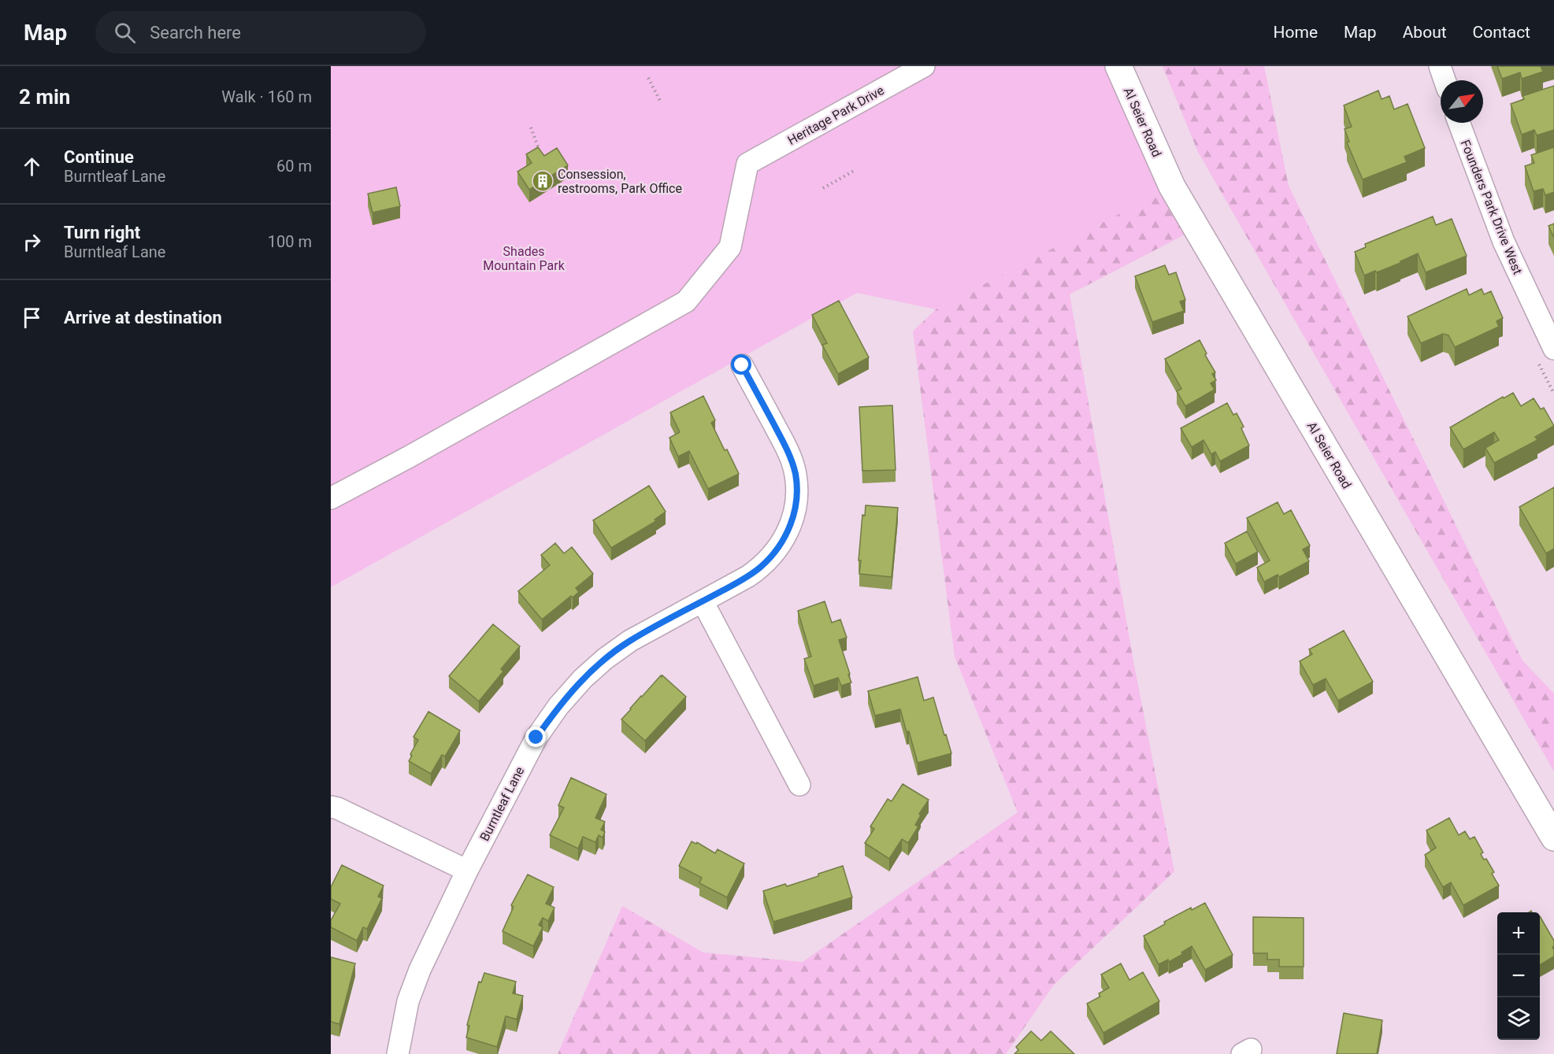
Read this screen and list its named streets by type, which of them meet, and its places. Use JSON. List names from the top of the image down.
{
  "streets": {
    "street": [
      "Heritage Park Drive",
      "Al Seier Road",
      "Founders Park Drive West",
      "Burntleaf Lane"
    ]
  },
  "parks": ["Shades Mountain Park"],
  "places": {
    "building": ["Consession, restrooms, Park Office"]
  },
  "north": "top right",
  "page": {
    "header": "Map",
    "search": "Search here",
    "nav": [
      "Home",
      "Map",
      "About",
      "Contact"
    ],
    "heading": ["2 min", "Walk · 160 m"],
    "list": [
      ["Continue", "Burntleaf Lane", "60 m"],
      ["Turn right", "Burntleaf Lane", "100 m"],
      "Arrive at destination"
    ],
    "map_buttons": ["+", "−"]
  }
}
